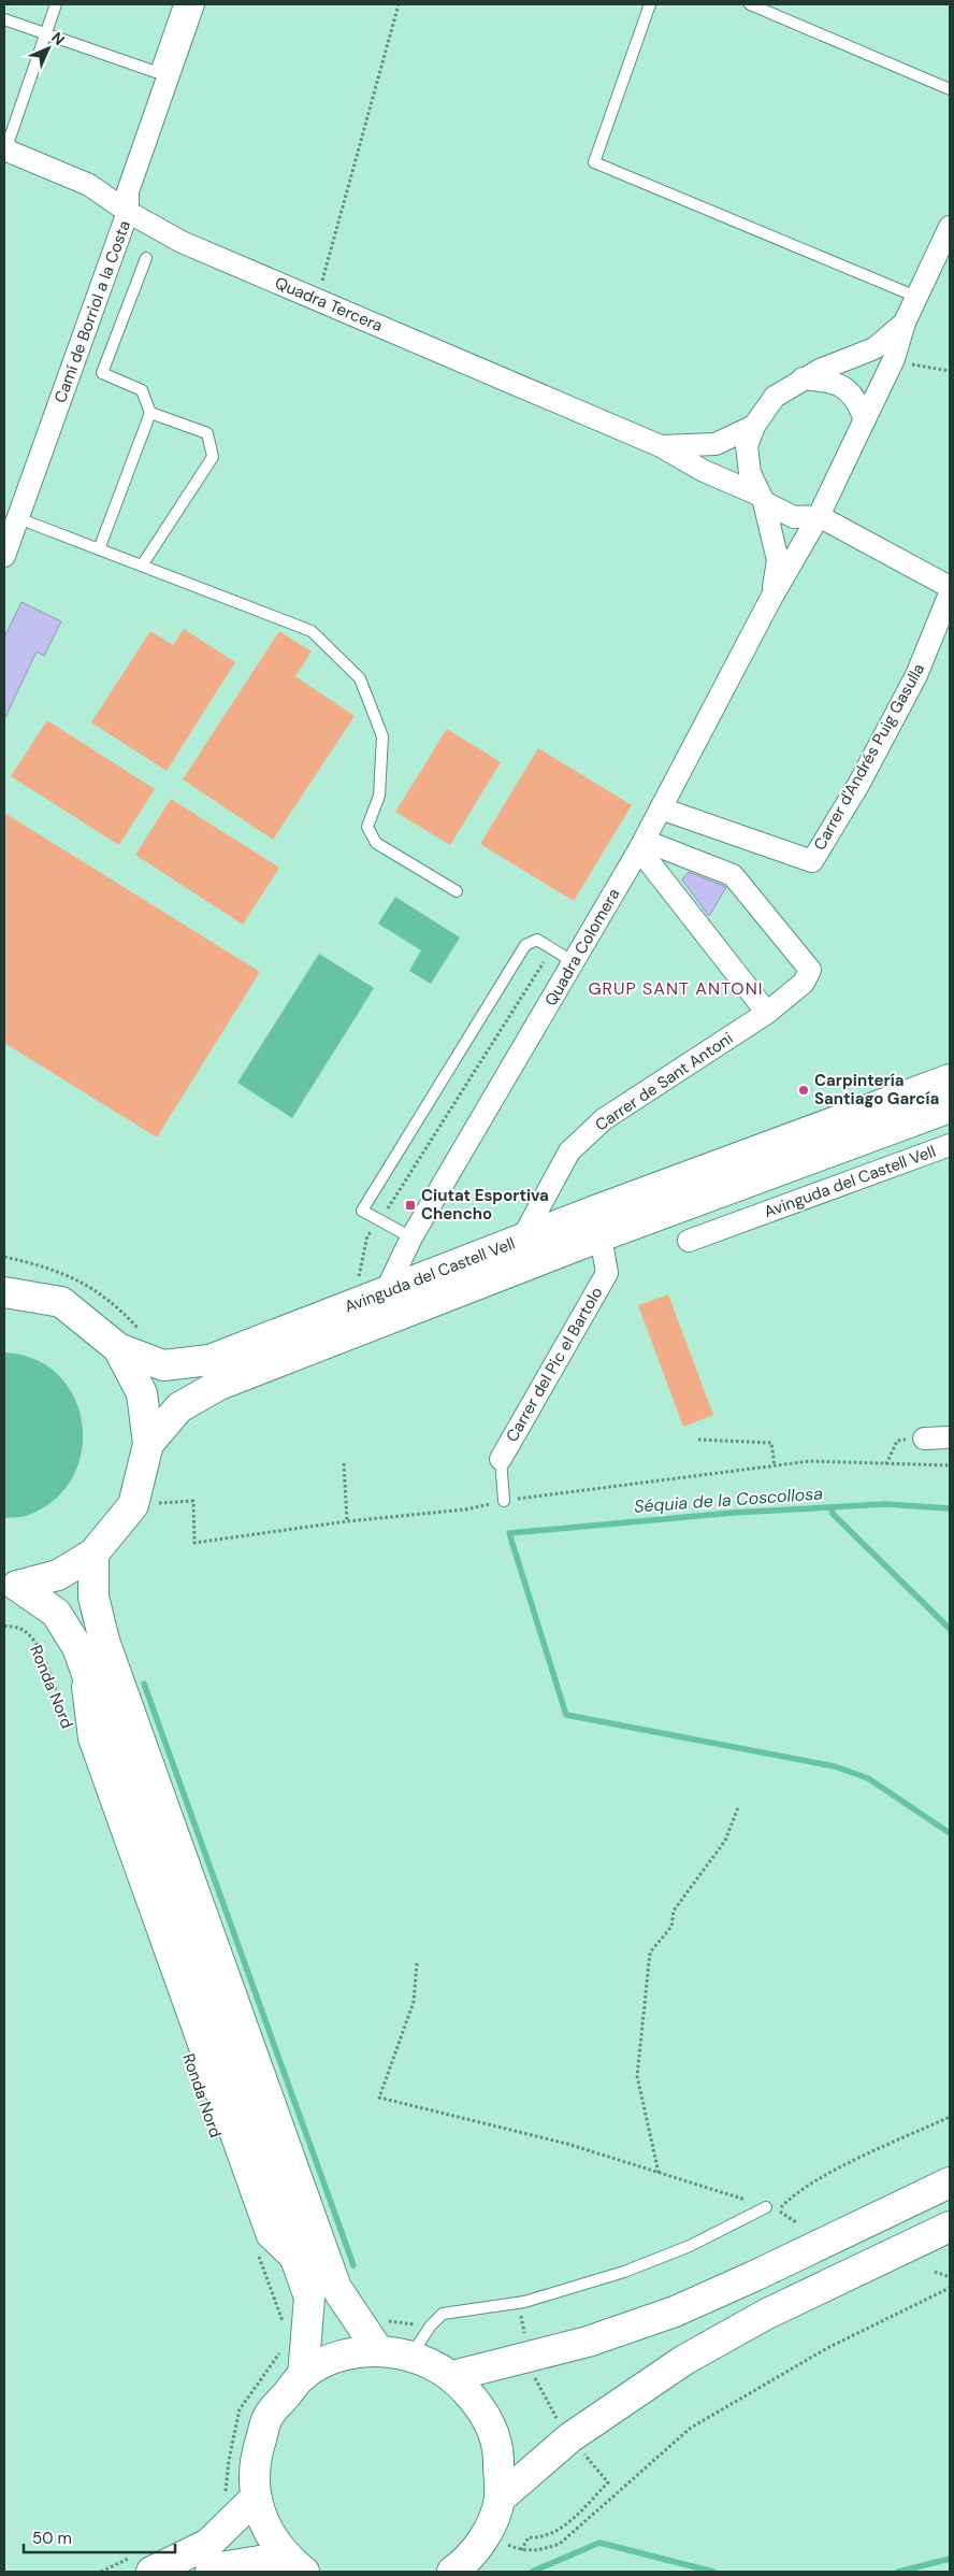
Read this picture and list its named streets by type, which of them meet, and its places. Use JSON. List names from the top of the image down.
{
  "streets": {
    "main road": ["Avinguda del Castell Vell", "Ronda Nord"],
    "street": [
      "Quadra Tercera",
      "Camí de Borriol a la Costa",
      "Carrer d'Andrés Puig Gasulla",
      "Quadra Colomera",
      "Carrer de Sant Antoni",
      "Carrer del Pic el Bartolo"
    ]
  },
  "crossings": [
    ["Quadra Tercera", "Camí de Borriol a la Costa"],
    ["Quadra Tercera", "Quadra Colomera"],
    ["Carrer d'Andrés Puig Gasulla", "Quadra Colomera"],
    ["Quadra Colomera", "Carrer de Sant Antoni"],
    ["Quadra Colomera", "Avinguda del Castell Vell"],
    ["Carrer de Sant Antoni", "Avinguda del Castell Vell"],
    ["Avinguda del Castell Vell", "Carrer del Pic el Bartolo"]
  ],
  "districts": ["GRUP SANT ANTONI"],
  "water": ["Séquia de la Coscollosa"],
  "places": {
    "other": ["Carpintería Santiago García"],
    "transit": ["Ciutat Esportiva Chencho"]
  },
  "scale_bar": "50 m",
  "north": "top right"
}
